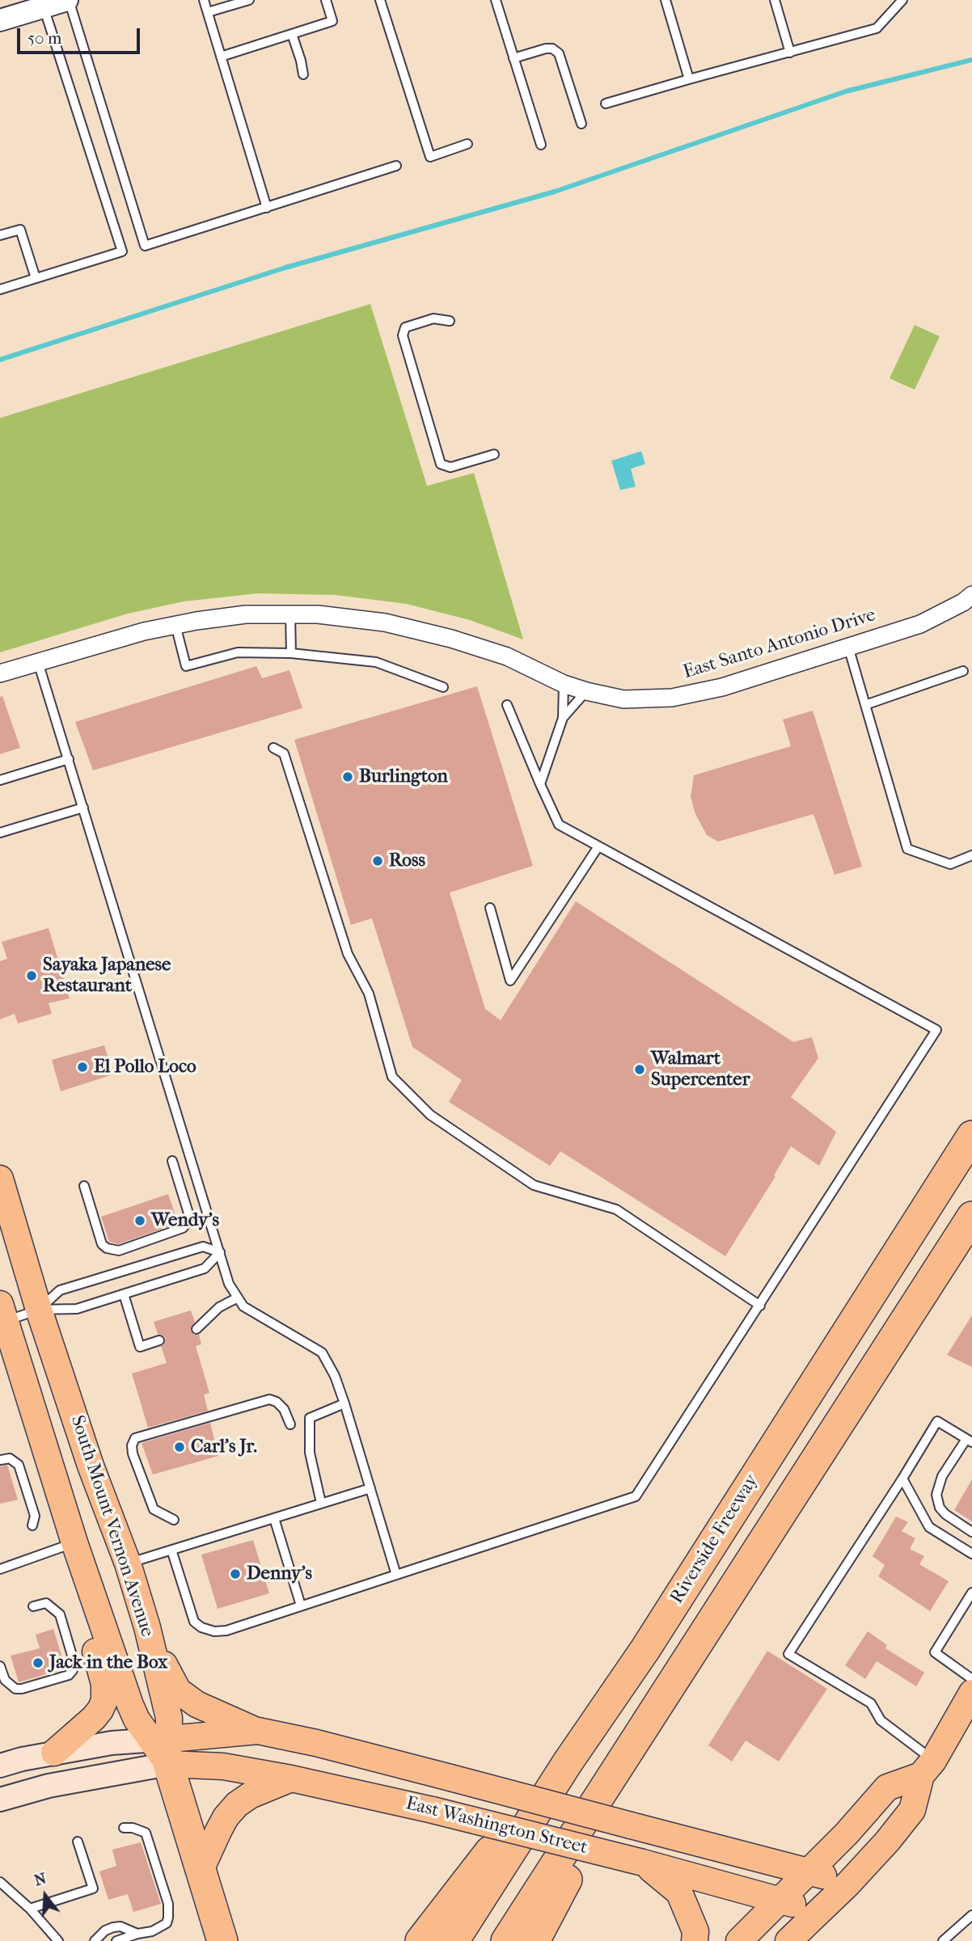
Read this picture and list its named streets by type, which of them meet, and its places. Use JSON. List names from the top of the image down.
{
  "streets": {
    "highway": ["Riverside Freeway"],
    "main road": ["South Mount Vernon Avenue", "East Washington Street"],
    "street": ["East Santo Antonio Drive"]
  },
  "crossings": [
    ["South Mount Vernon Avenue", "East Washington Street"]
  ],
  "places": [
    "Burlington",
    "Ross",
    "Sayaka Japanese Restaurant",
    "El Pollo Loco",
    "Walmart Supercenter",
    "Wendy's",
    "Carl's Jr.",
    "Denny's",
    "Jack in the Box"
  ],
  "scale_bar": "50 m",
  "north": "top"
}
